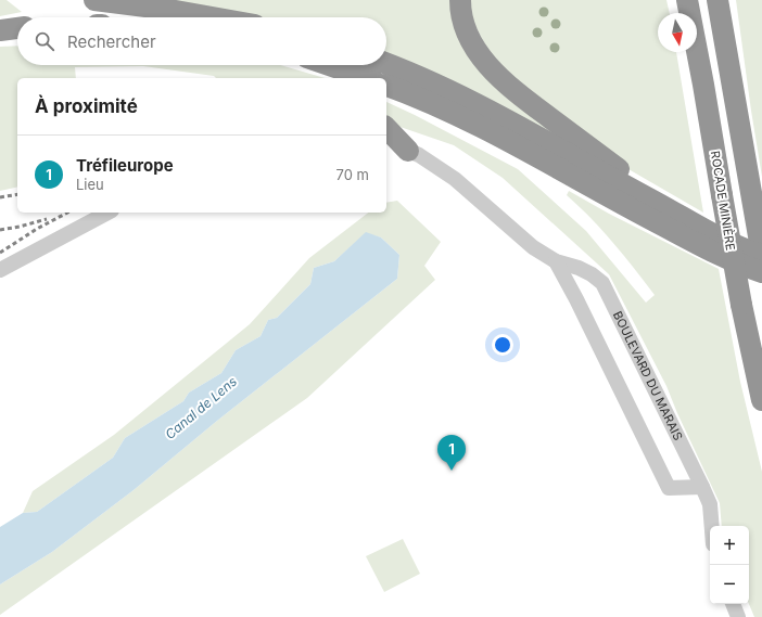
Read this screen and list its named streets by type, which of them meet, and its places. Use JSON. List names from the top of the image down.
{
  "streets": {
    "highway": ["ROCADE MINIÈRE"],
    "lane": ["BOULEVARD DU MARAIS"]
  },
  "water": ["Canal de Lens"],
  "north": "bottom",
  "page": {
    "search": "Rechercher",
    "heading": "À proximité",
    "list": [
      {
        "mark": "1",
        "name": "Tréfileurope",
        "note": "Lieu",
        "value": "70 m"
      }
    ],
    "pins": "1",
    "map_buttons": ["+", "−"]
  }
}
